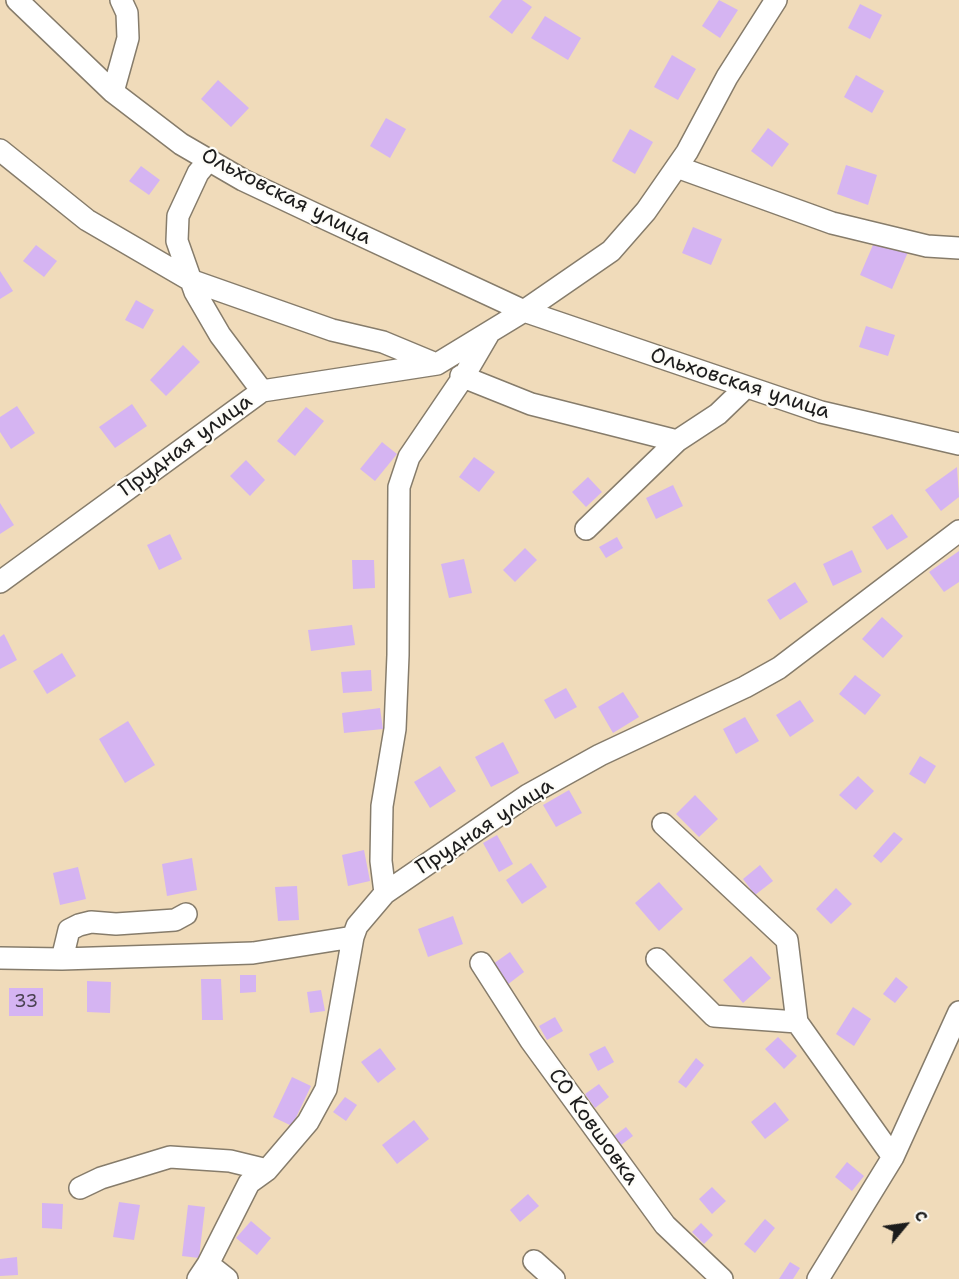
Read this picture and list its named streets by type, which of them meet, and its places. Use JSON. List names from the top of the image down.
{
  "streets": {
    "street": ["Ольховская улица", "Прудная улица", "СО Ковшовка"]
  },
  "crossings": [
    ["Ольховская улица", "Прудная улица"]
  ],
  "house_numbers": ["33"],
  "north": "top right"
}
